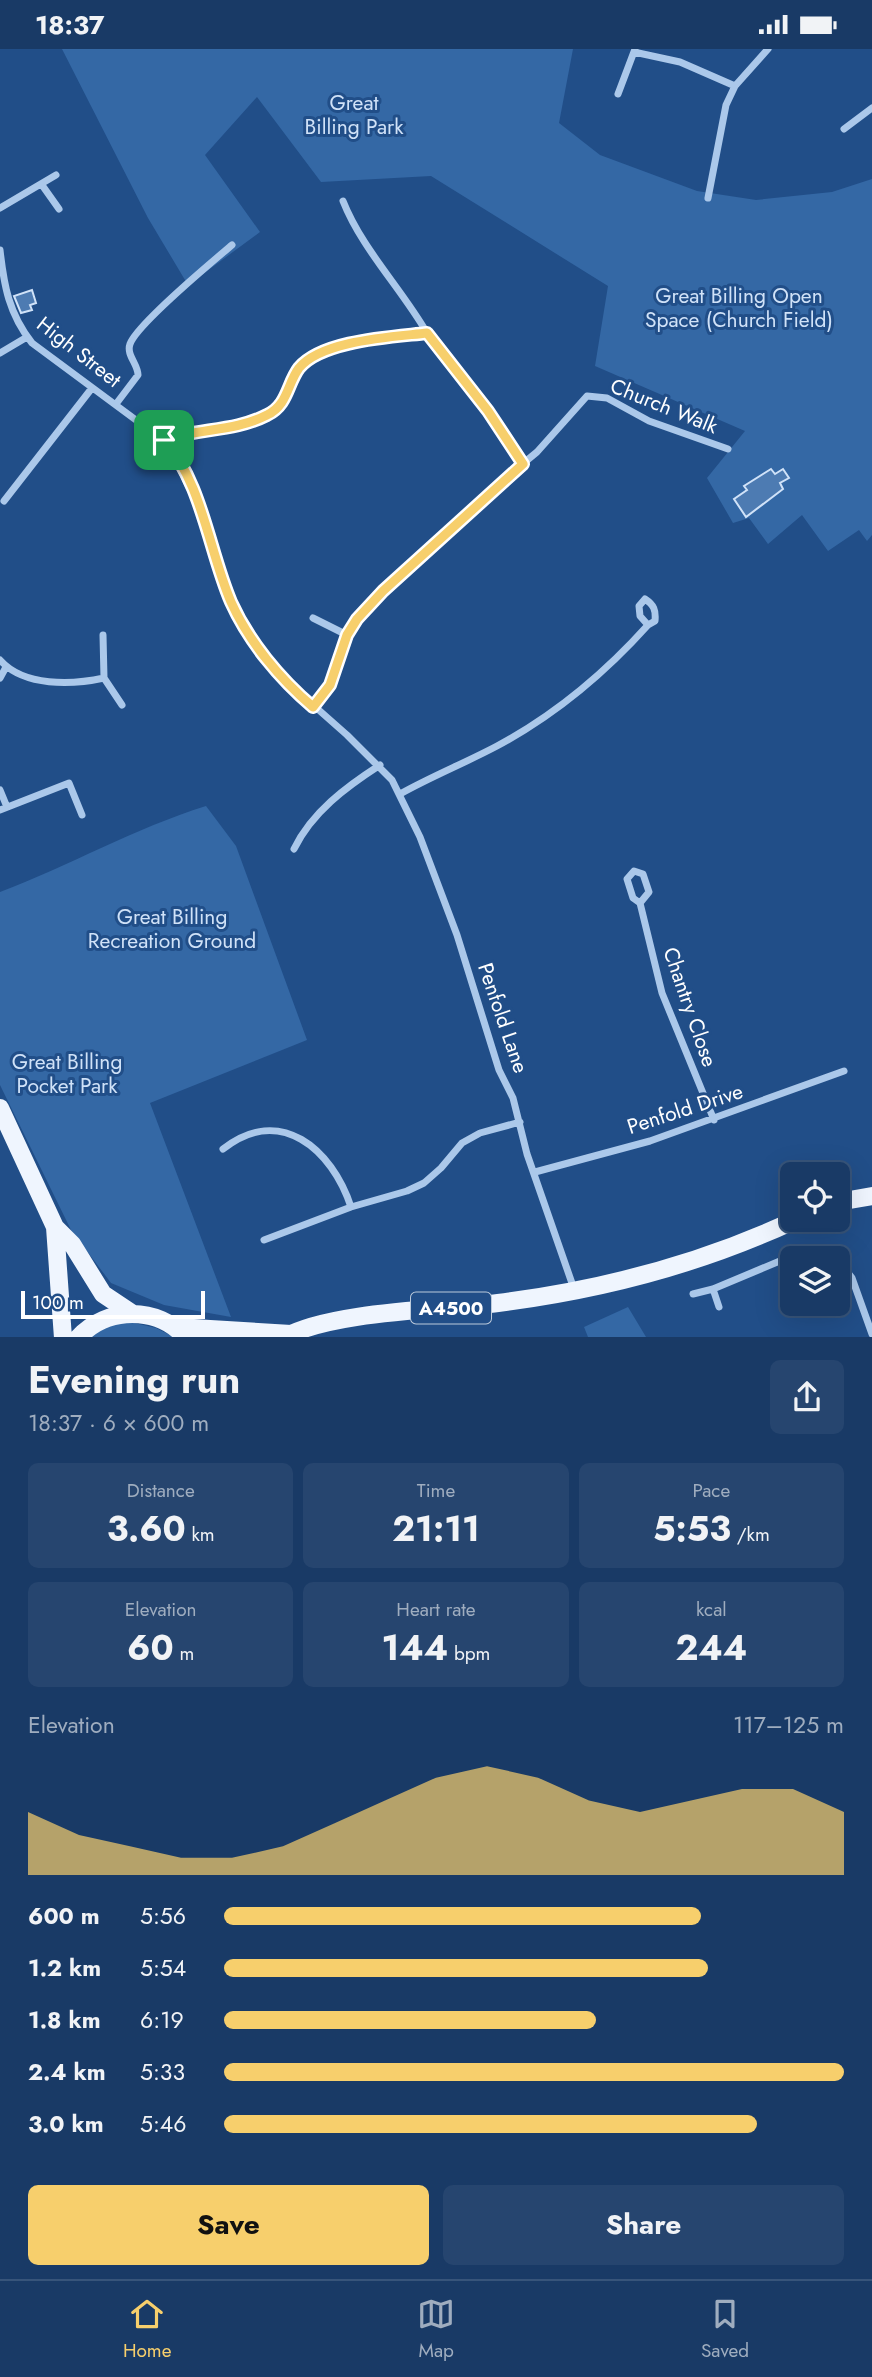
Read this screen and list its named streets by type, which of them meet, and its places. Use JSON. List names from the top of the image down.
{
  "streets": {
    "main road": ["A4500"],
    "street": [
      "High Street",
      "Church Walk",
      "Chantry Close",
      "Penfold Lane",
      "Penfold Drive"
    ]
  },
  "crossings": [
    ["High Street", "Church Walk"],
    ["High Street", "Penfold Lane"],
    ["Chantry Close", "Penfold Drive"],
    ["Penfold Lane", "Penfold Drive"],
    ["Penfold Lane", "A4500"]
  ],
  "parks": [
    "Great Billing Park",
    "Great Billing Open Space (Church Field)",
    "Great Billing Recreation Ground",
    "Great Billing Pocket Park"
  ],
  "scale_bar": "100 m",
  "page": {
    "status": "18:37",
    "scale": "100 m",
    "heading": ["Evening run", "18:37 · 6 × 600 m"],
    "stats": [
      ["Distance", "3.60 km"],
      ["Time", "21:11"],
      ["Pace", "5:53 /km"],
      ["Elevation", "60 m"],
      ["Heart rate", "144 bpm"],
      ["kcal", "244"]
    ],
    "chart": ["Elevation", "117–125 m"],
    "list": [
      {
        "name": "600 m",
        "note": "5:56"
      },
      {
        "name": "1.2 km",
        "note": "5:54"
      },
      {
        "name": "1.8 km",
        "note": "6:19"
      },
      {
        "name": "2.4 km",
        "note": "5:33"
      },
      {
        "name": "3.0 km",
        "note": "5:46"
      }
    ],
    "buttons": ["Save", "Share"],
    "tabs": ["Home", "Map", "Saved"]
  }
}
